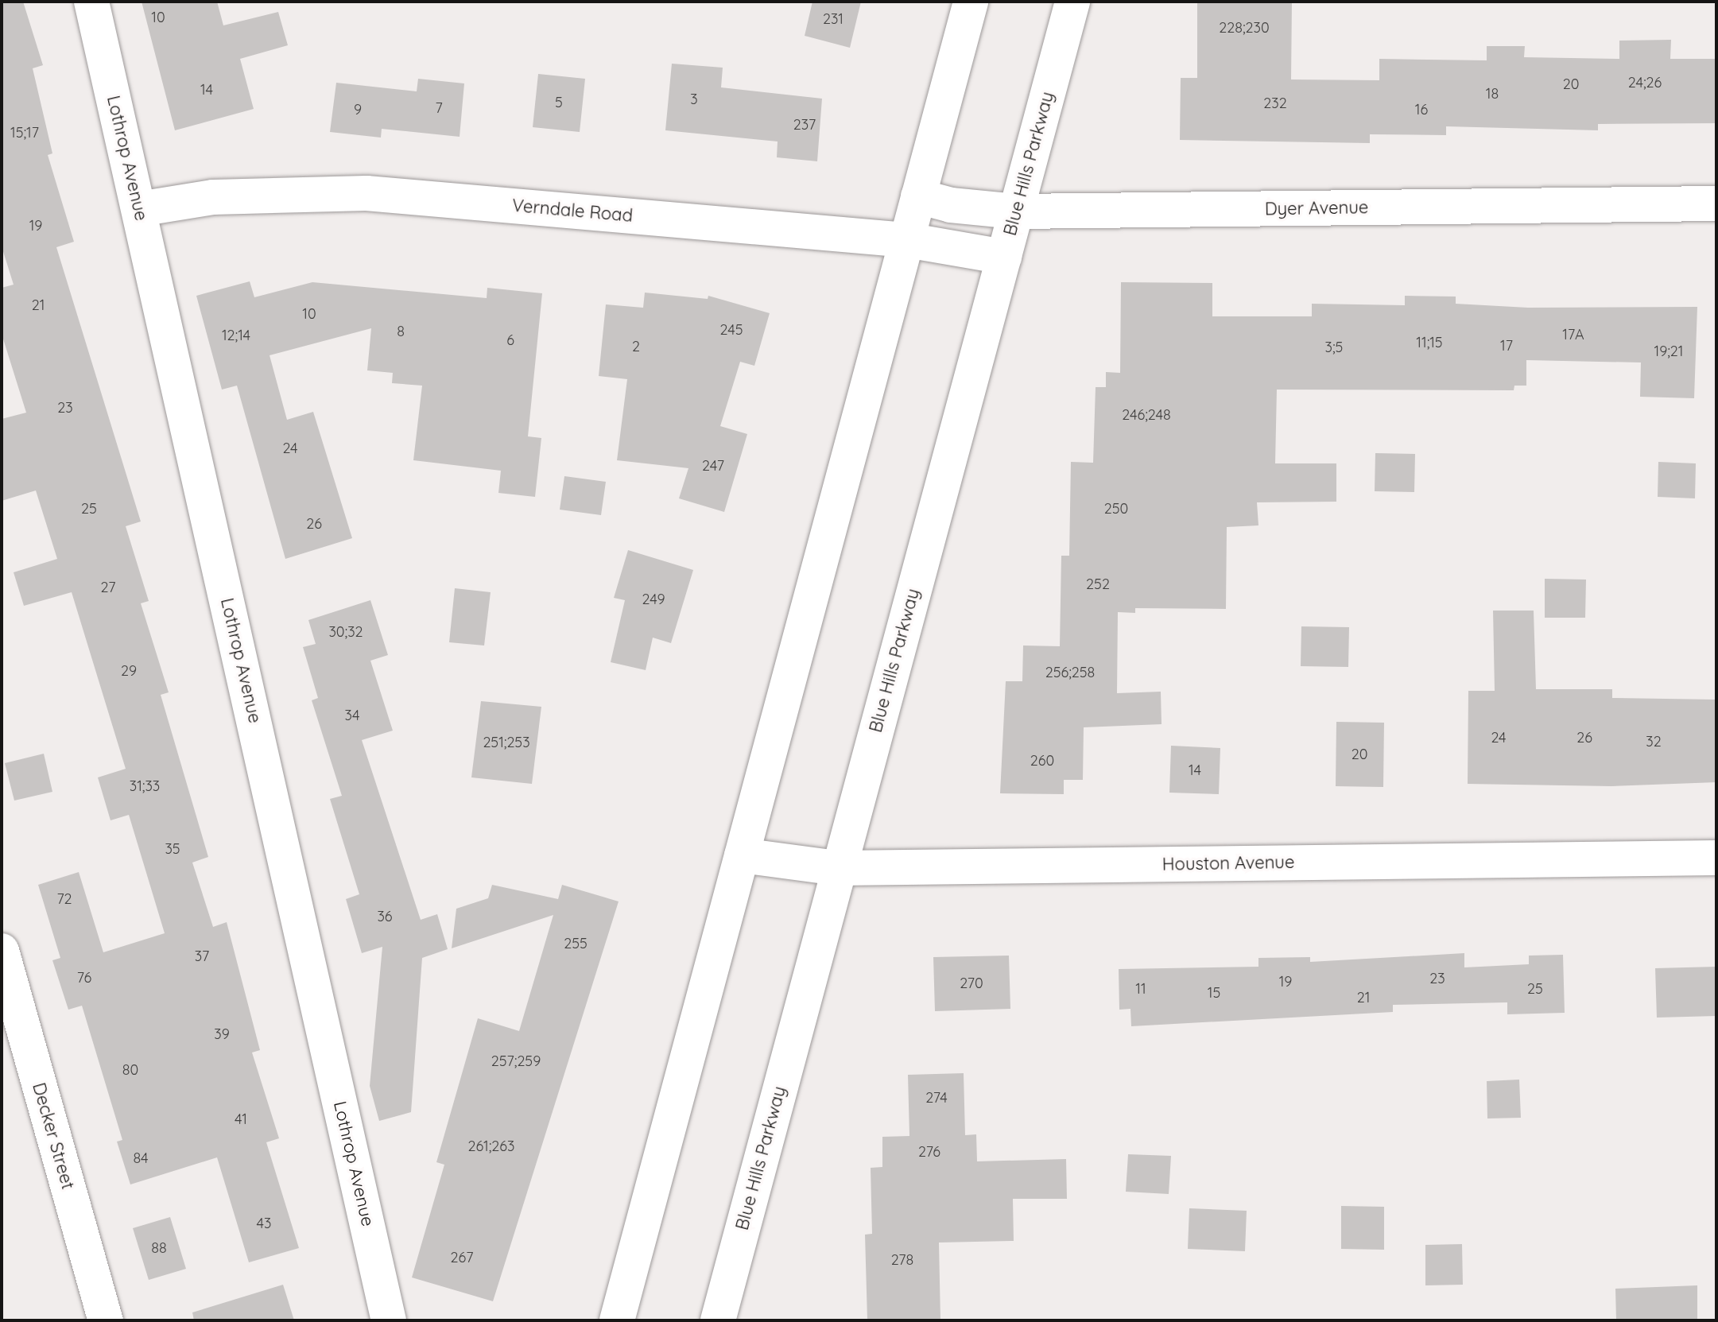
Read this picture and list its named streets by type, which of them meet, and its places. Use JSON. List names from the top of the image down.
{
  "streets": {
    "street": [
      "Lothrop Avenue",
      "Blue Hills Parkway",
      "Dyer Avenue",
      "Verndale Road",
      "Houston Avenue",
      "Decker Street"
    ]
  },
  "crossings": [
    ["Lothrop Avenue", "Verndale Road"],
    ["Blue Hills Parkway", "Dyer Avenue"],
    ["Blue Hills Parkway", "Verndale Road"],
    ["Blue Hills Parkway", "Houston Avenue"]
  ],
  "house_numbers": [
    "10",
    "231",
    "228;230",
    "24;26",
    "20",
    "14",
    "18",
    "3",
    "5",
    "232",
    "7",
    "9",
    "16",
    "237",
    "15;17",
    "19",
    "21",
    "10",
    "245",
    "8",
    "17A",
    "12;14",
    "6",
    "11;15",
    "17",
    "2",
    "3;5",
    "19;21",
    "23",
    "246;248",
    "24",
    "247",
    "25",
    "250",
    "26",
    "252",
    "27",
    "249",
    "30;32",
    "29",
    "256;258",
    "34",
    "24",
    "26",
    "32",
    "251;253",
    "20",
    "260",
    "14",
    "31;33",
    "35",
    "72",
    "36",
    "255",
    "37",
    "76",
    "23",
    "19",
    "270",
    "11",
    "25",
    "15",
    "21",
    "39",
    "257;259",
    "80",
    "274",
    "41",
    "261;263",
    "276",
    "84",
    "43",
    "88",
    "267",
    "278"
  ]
}
